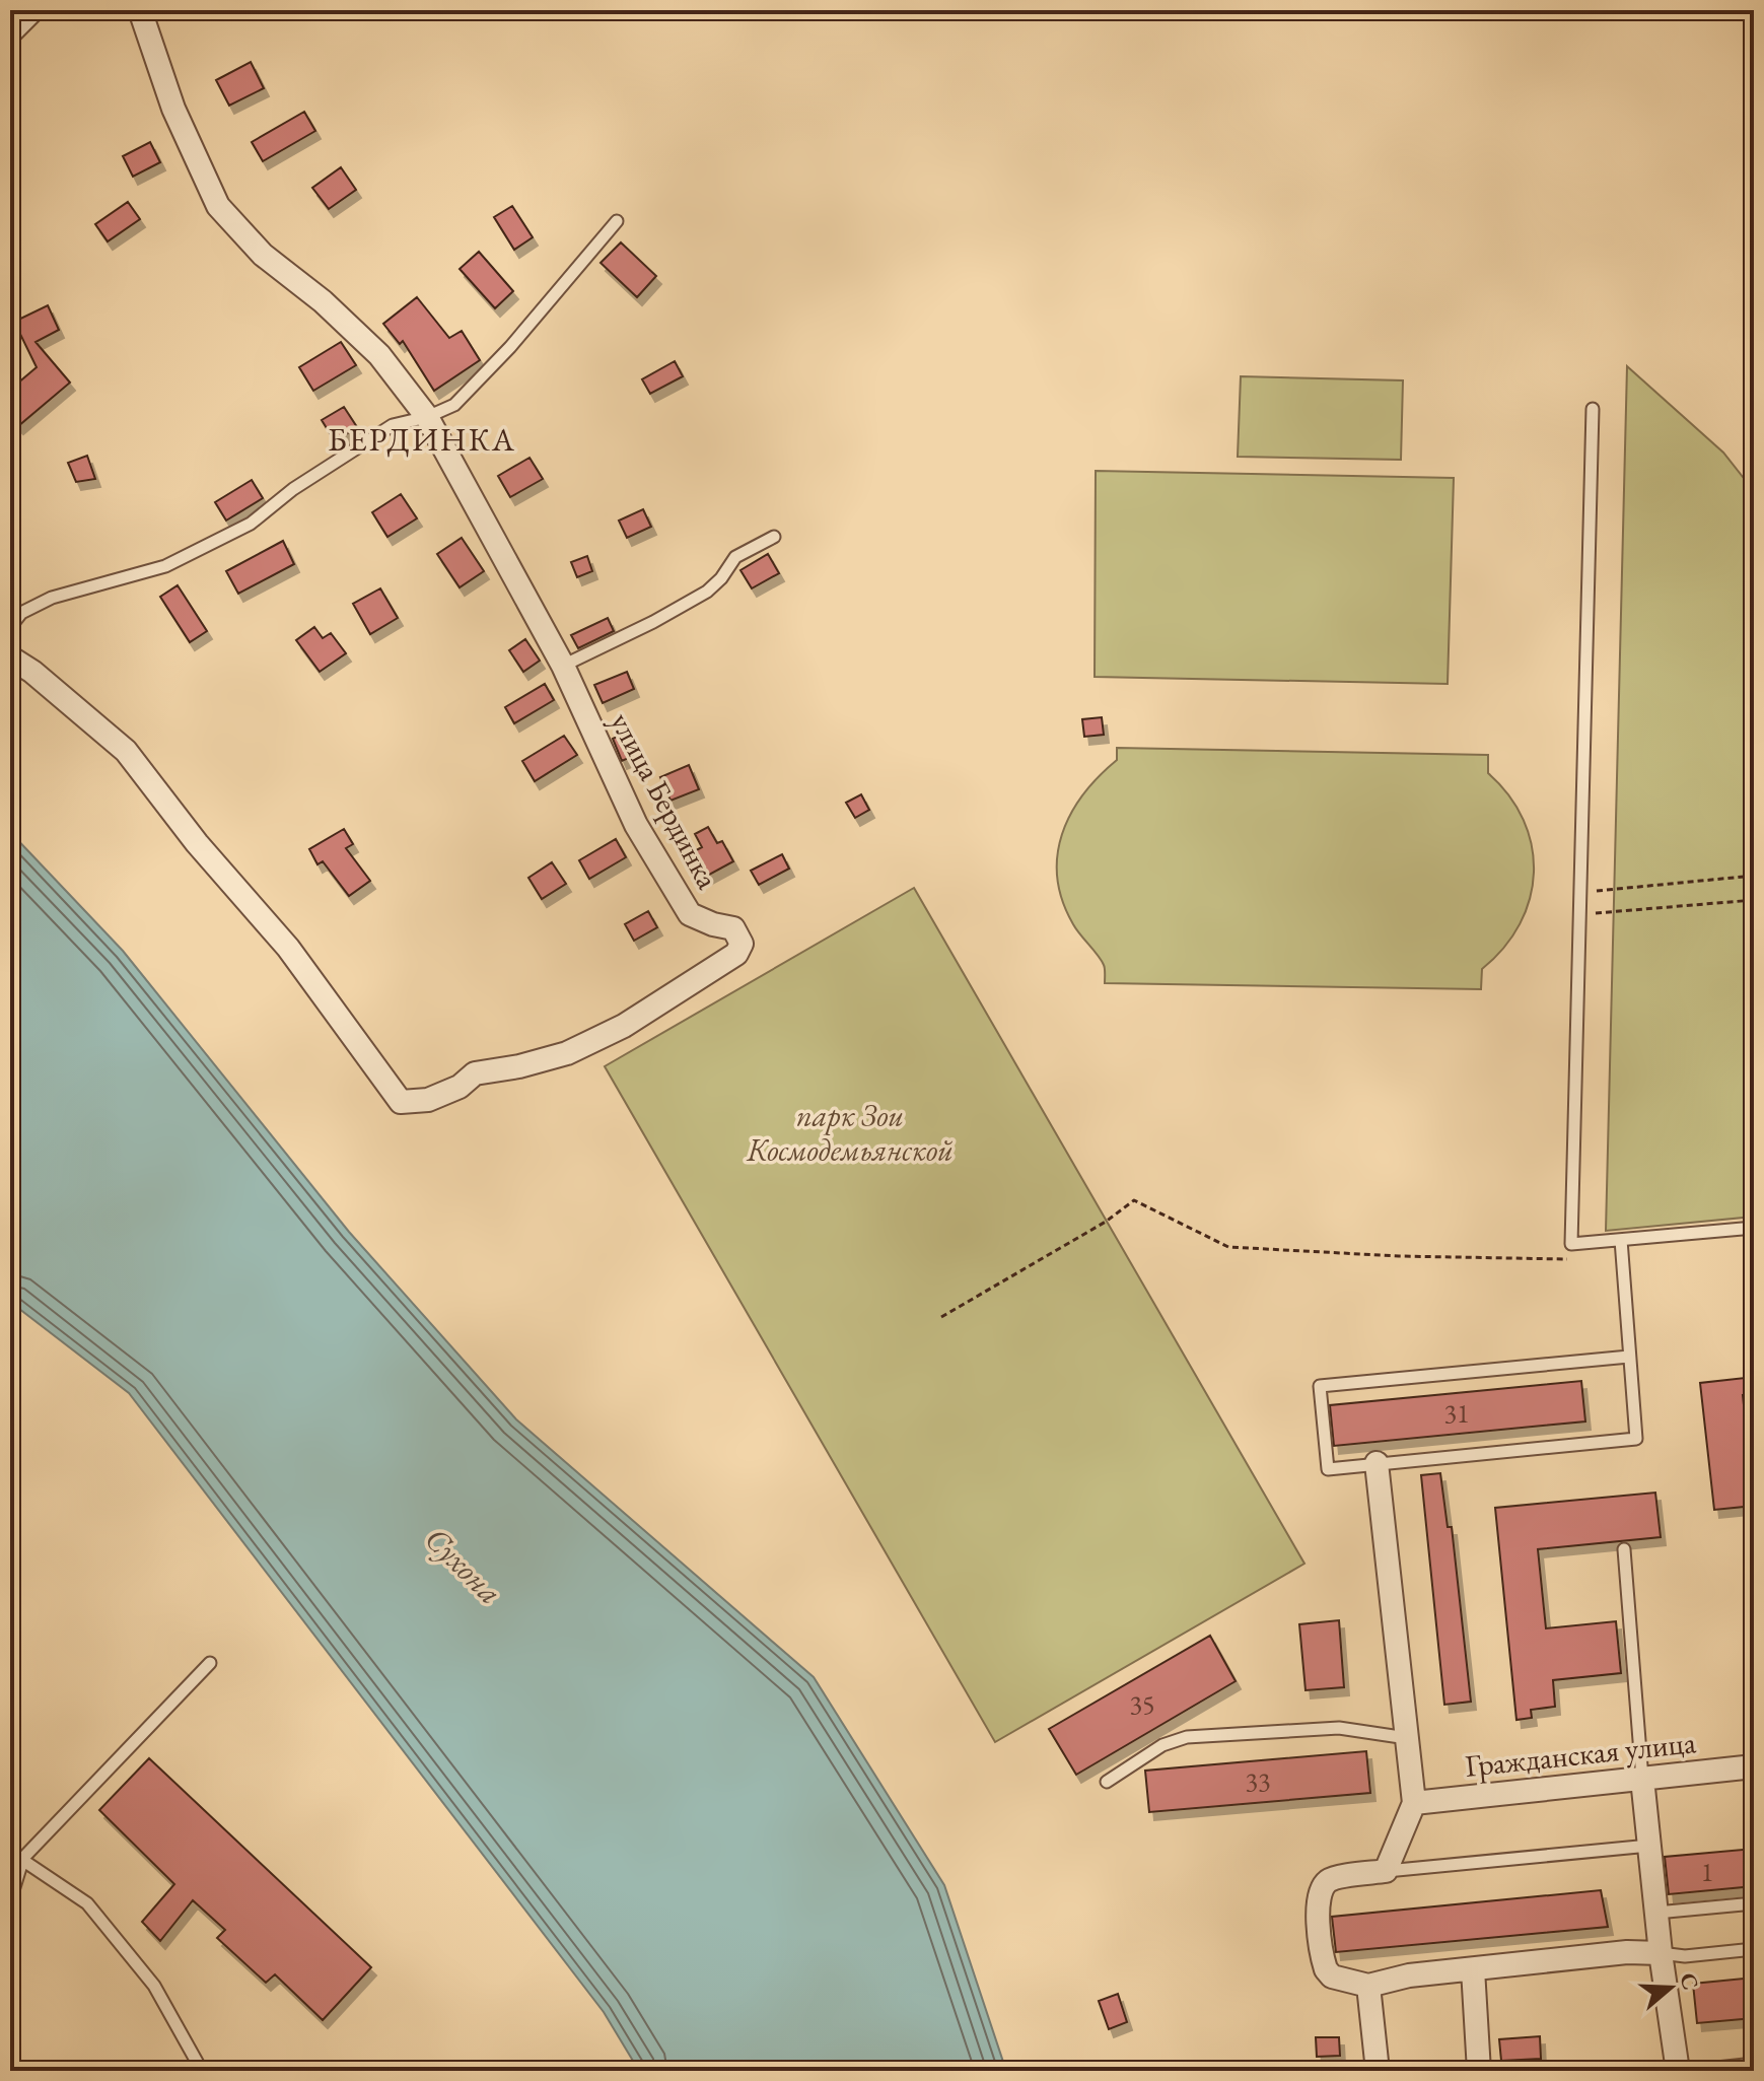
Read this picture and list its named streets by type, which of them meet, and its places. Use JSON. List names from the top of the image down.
{
  "streets": {
    "street": ["улица Бердинка", "Гражданская улица"]
  },
  "districts": ["БЕРДИНКА"],
  "water": ["Сухона"],
  "parks": ["парк Зои Космодемьянской"],
  "house_numbers": [
    "31",
    "35",
    "33",
    "1"
  ],
  "north": "right"
}
